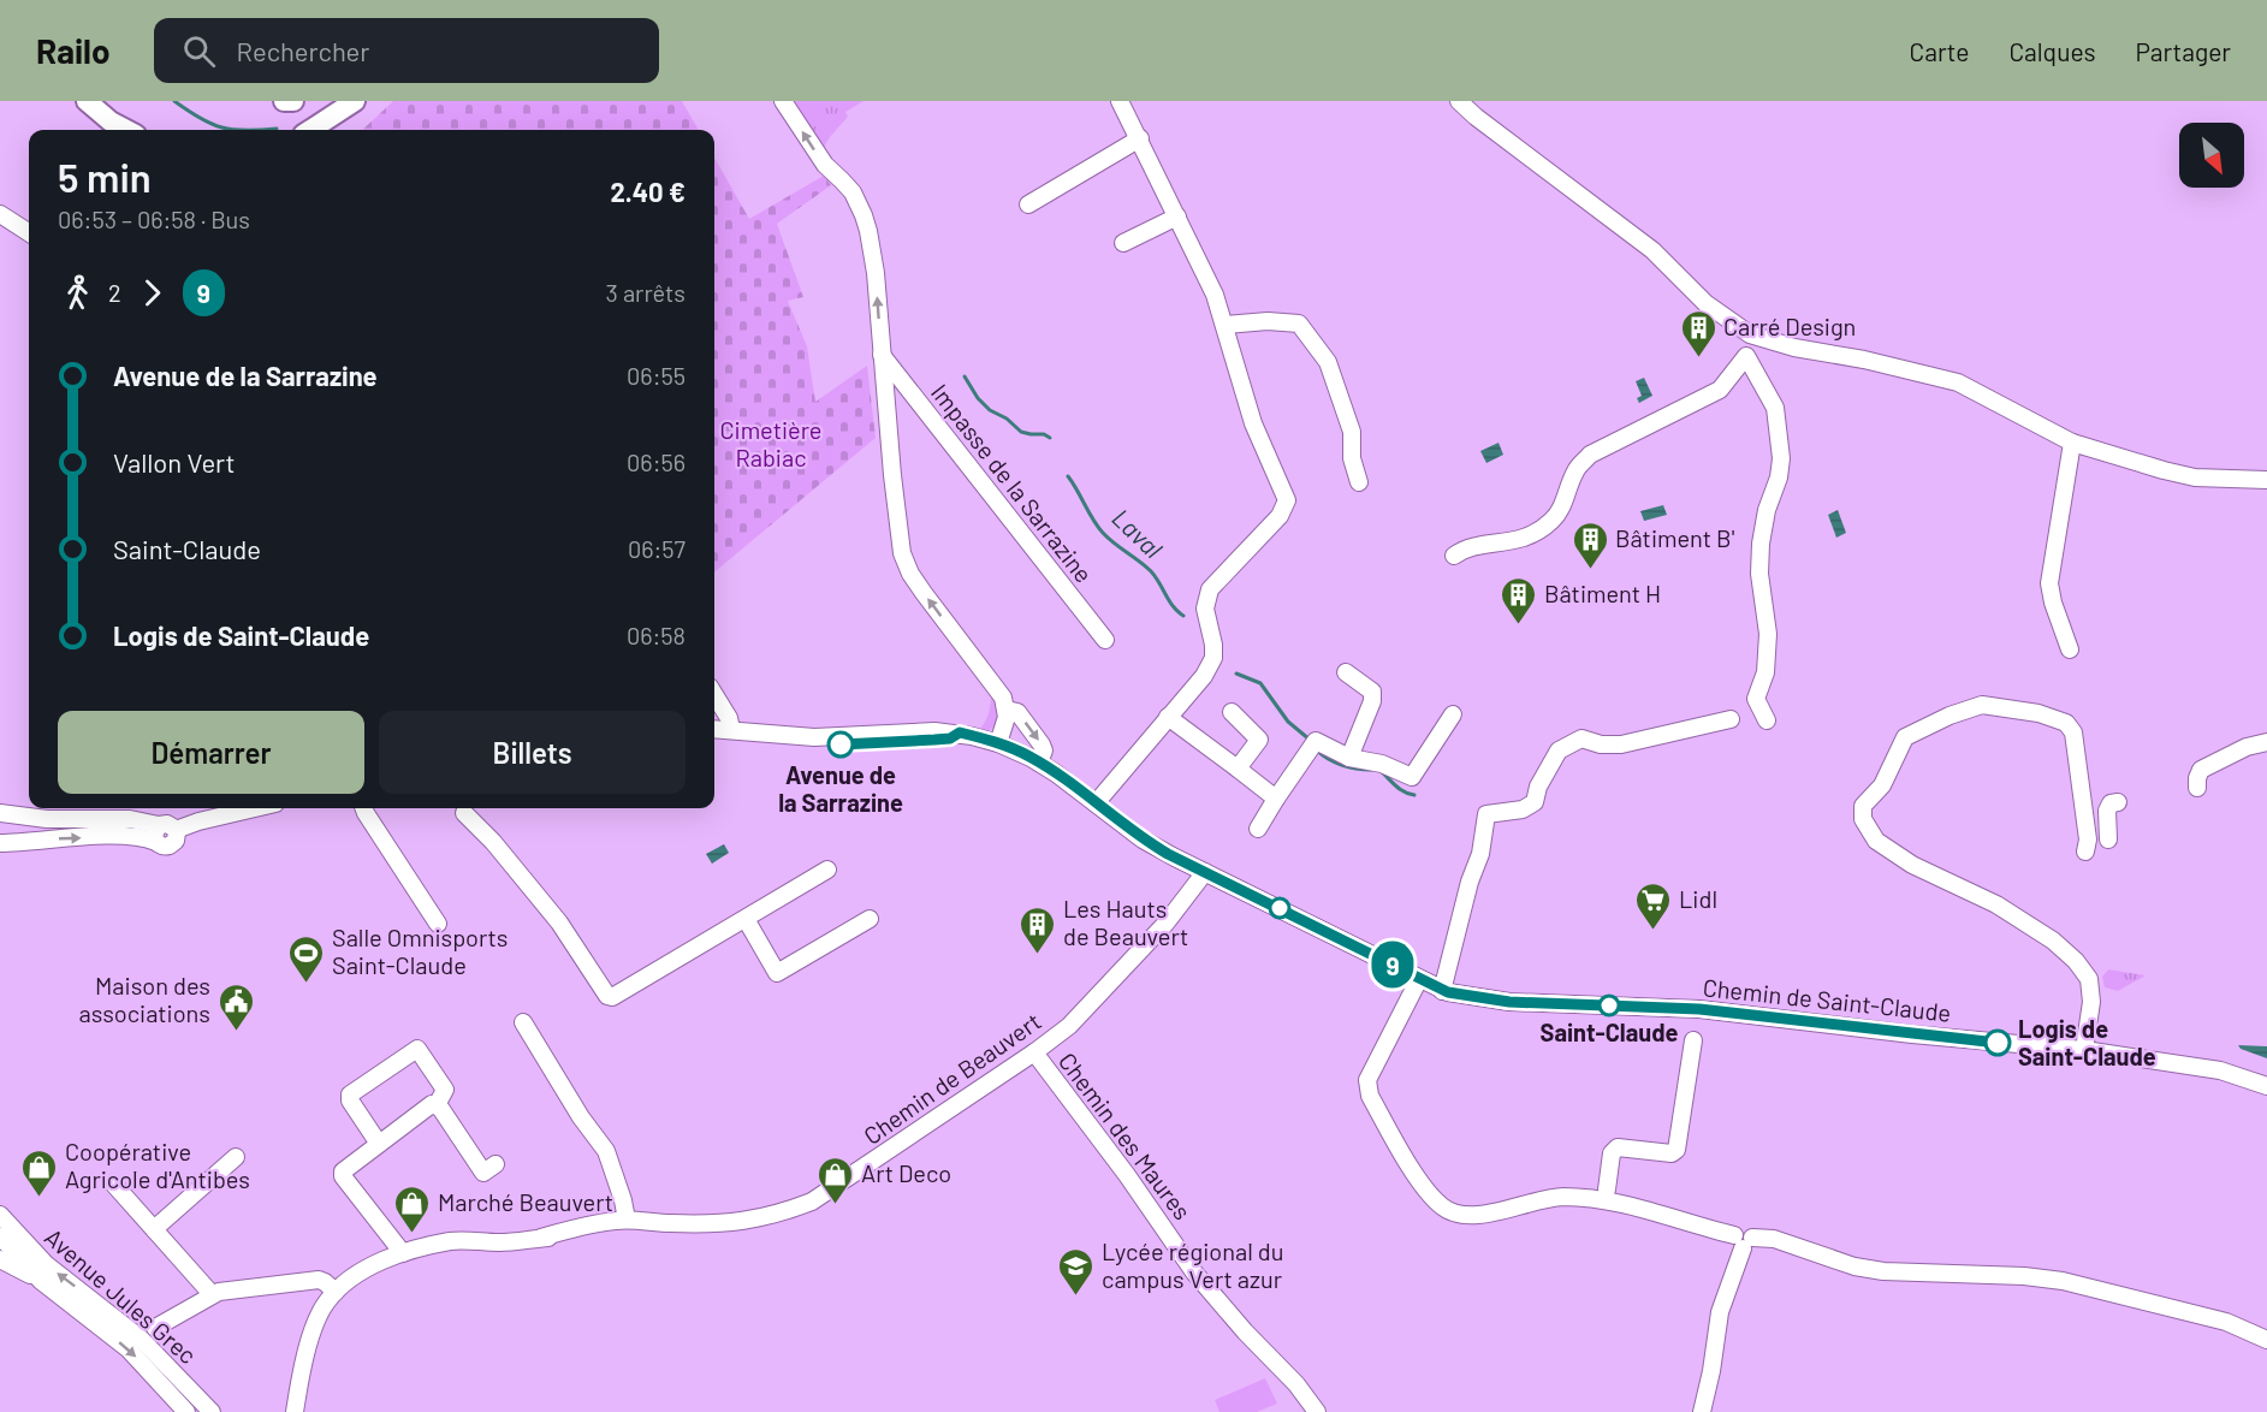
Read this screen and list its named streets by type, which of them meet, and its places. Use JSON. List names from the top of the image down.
{
  "streets": {
    "street": [
      "Impasse de la Sarrazine",
      "Chemin de Saint-Claude",
      "Chemin de Beauvert",
      "Chemin des Maures",
      "Avenue Jules Grec"
    ]
  },
  "crossings": [
    ["Chemin de Saint-Claude", "Chemin de Beauvert"],
    ["Chemin de Beauvert", "Chemin des Maures"]
  ],
  "water": ["Laval"],
  "parks": ["Cimetière Rabiac"],
  "places": {
    "building": [
      "Carré Design",
      "Bâtiment B'",
      "Bâtiment H",
      "Les Hauts de Beauvert"
    ],
    "other": ["Avenue de la Sarrazine", "Saint-Claude", "Logis de Saint-Claude"],
    "supermarket": ["Lidl"],
    "sports": ["Salle Omnisports Saint-Claude"],
    "public building": ["Maison des associations"],
    "shop": ["Coopérative Agricole d'Antibes", "Art Deco", "Marché Beauvert"],
    "school or university": ["Lycée régional du campus Vert azur"]
  },
  "lines": ["bus line 9"],
  "north": "bottom right",
  "page": {
    "header": "Railo",
    "search": "Rechercher",
    "nav": ["Carte", "Calques", "Partager"],
    "on_map": "9",
    "heading": ["5 min", "06:53 – 06:58 · Bus", "2.40 €"],
    "legs": ["2", "9", "3 arrêts"],
    "list": [
      {
        "name": "Avenue de la Sarrazine",
        "value": "06:55"
      },
      {
        "name": "Vallon Vert",
        "value": "06:56"
      },
      {
        "name": "Saint-Claude",
        "value": "06:57"
      },
      {
        "name": "Logis de Saint-Claude",
        "value": "06:58"
      }
    ],
    "buttons": ["Démarrer", "Billets"]
  }
}
